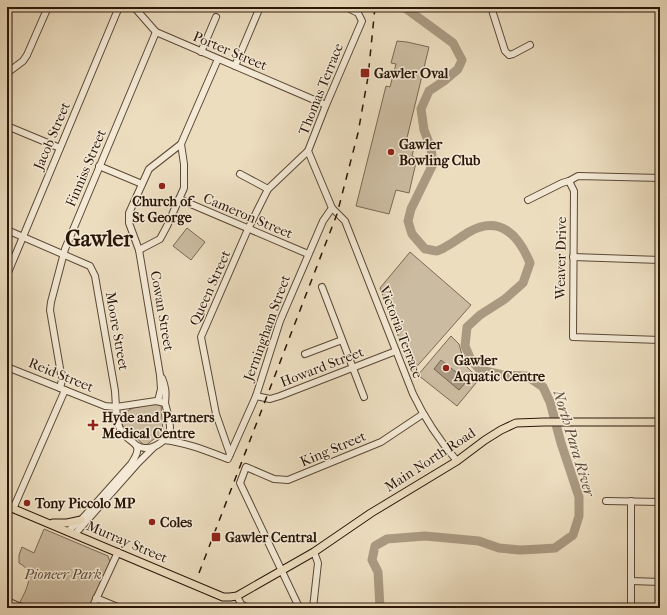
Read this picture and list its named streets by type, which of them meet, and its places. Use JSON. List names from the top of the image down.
{
  "streets": {
    "main road": ["Main North Road", "Murray Street"],
    "street": [
      "Porter Street",
      "Thomas Terrace",
      "Jacob Street",
      "Finniss Street",
      "Cameron Street",
      "Weaver Drive",
      "Queen Street",
      "Cowan Street",
      "Jerningham Street",
      "Moore Street",
      "Victoria Terrace",
      "Howard Street",
      "Reid Street",
      "King Street"
    ]
  },
  "crossings": [
    ["Porter Street", "Thomas Terrace"],
    ["Porter Street", "Finniss Street"],
    ["Thomas Terrace", "Queen Street"],
    ["Thomas Terrace", "Jerningham Street"],
    ["Thomas Terrace", "Victoria Terrace"],
    ["Finniss Street", "Moore Street"],
    ["Finniss Street", "Reid Street"],
    ["Finniss Street", "Murray Street"],
    ["Cameron Street", "Queen Street"],
    ["Cameron Street", "Jerningham Street"],
    ["Queen Street", "Jerningham Street"],
    ["Cowan Street", "Moore Street"],
    ["Cowan Street", "Reid Street"],
    ["Jerningham Street", "Victoria Terrace"],
    ["Jerningham Street", "Howard Street"],
    ["Moore Street", "Reid Street"],
    ["Victoria Terrace", "Howard Street"],
    ["Victoria Terrace", "King Street"],
    ["Victoria Terrace", "Main North Road"],
    ["King Street", "Main North Road"],
    ["Main North Road", "Murray Street"]
  ],
  "districts": ["Gawler"],
  "water": ["North Para River"],
  "parks": ["Pioneer Park"],
  "places": {
    "transit": ["Gawler Oval", "Gawler Central"],
    "other": [
      "Gawler Bowling Club",
      "Church of St George",
      "Gawler Aquatic Centre",
      "Tony Piccolo MP",
      "Coles"
    ],
    "health": ["Hyde and Partners Medical Centre"]
  }
}
